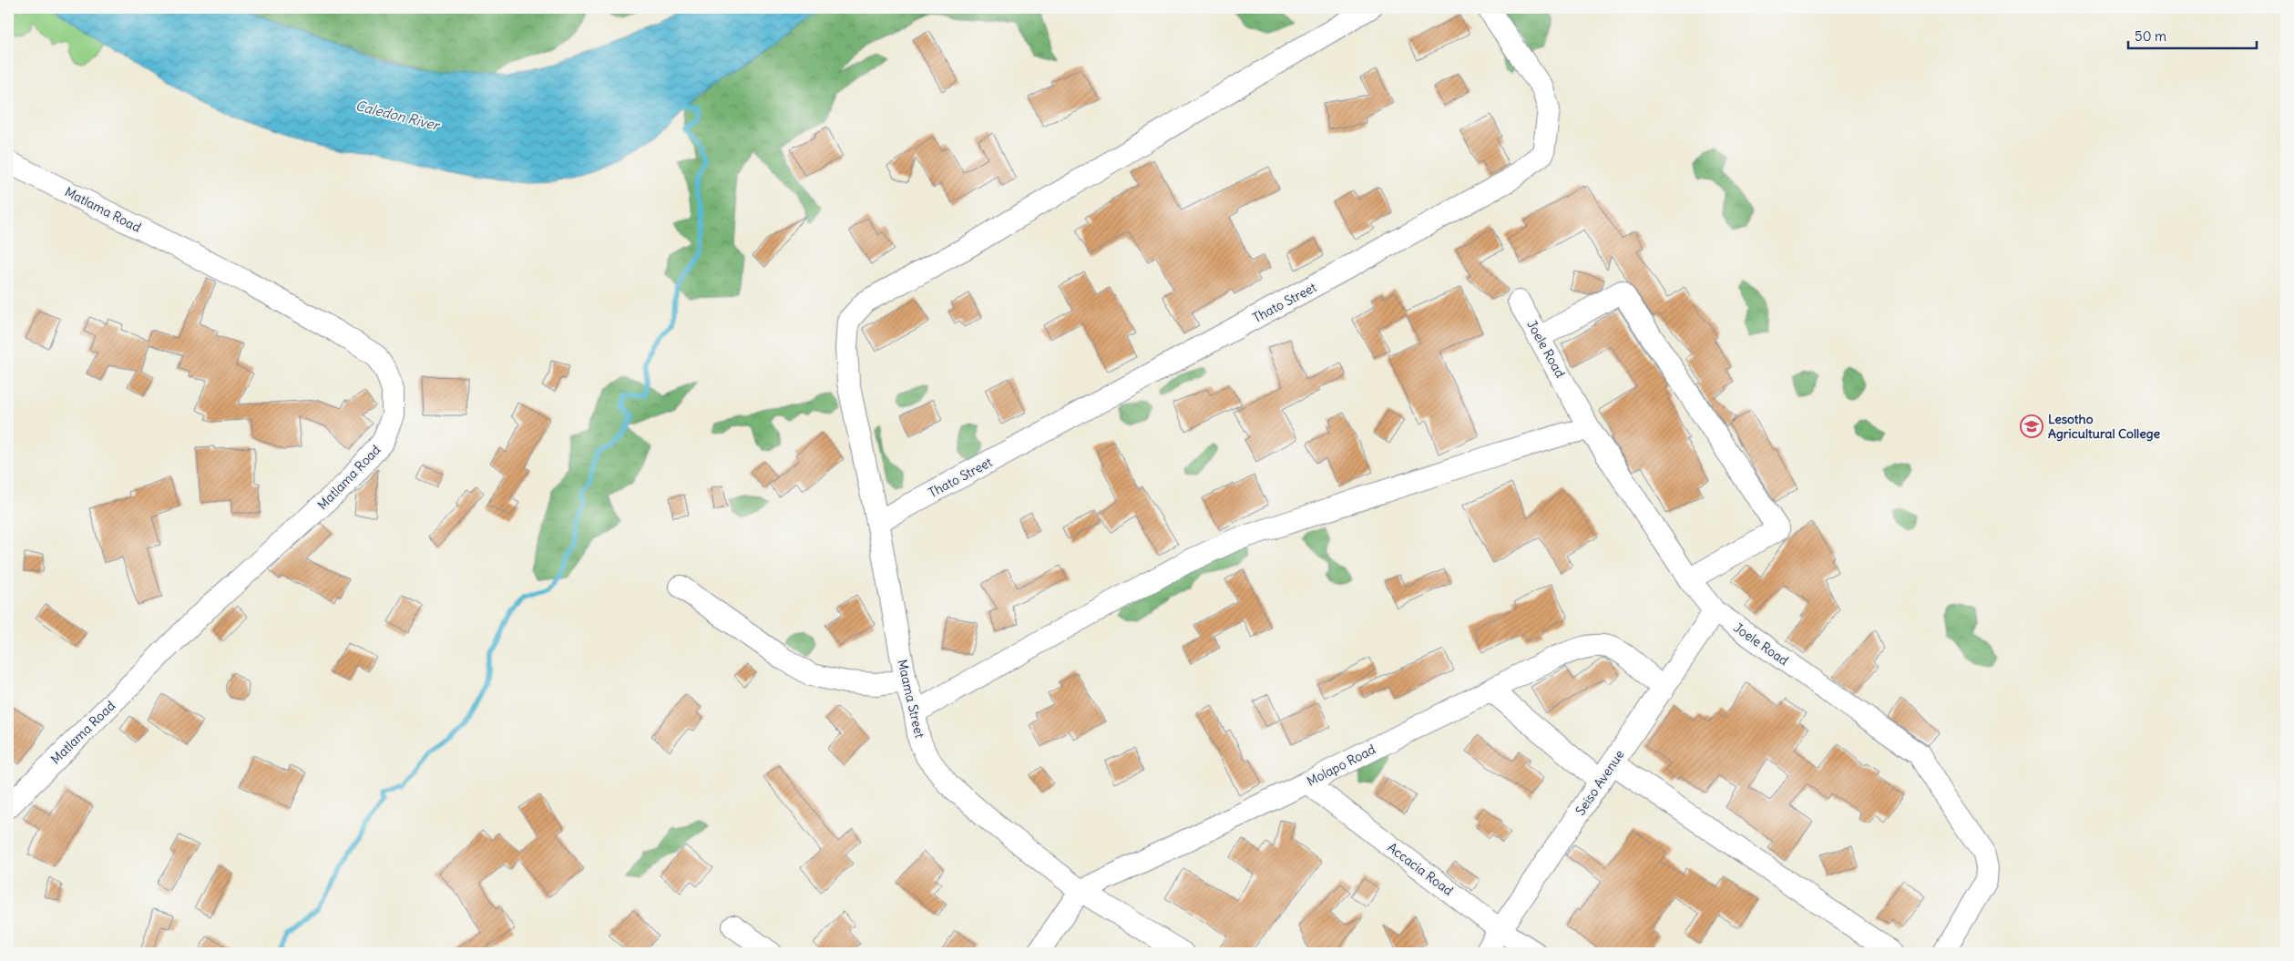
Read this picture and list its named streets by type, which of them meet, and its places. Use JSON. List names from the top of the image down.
{
  "streets": {
    "street": [
      "Matlama Road",
      "Thato Street",
      "Joele Road",
      "Maama Street",
      "Molapo Road",
      "Seiso Avenue",
      "Accacia Road"
    ]
  },
  "crossings": [
    ["Thato Street", "Maama Street"],
    ["Joele Road", "Seiso Avenue"],
    ["Maama Street", "Molapo Road"],
    ["Molapo Road", "Seiso Avenue"],
    ["Molapo Road", "Accacia Road"],
    ["Seiso Avenue", "Accacia Road"]
  ],
  "water": ["Caledon River"],
  "places": {
    "school or university": ["Lesotho Agricultural College"]
  },
  "scale_bar": "50 m"
}
